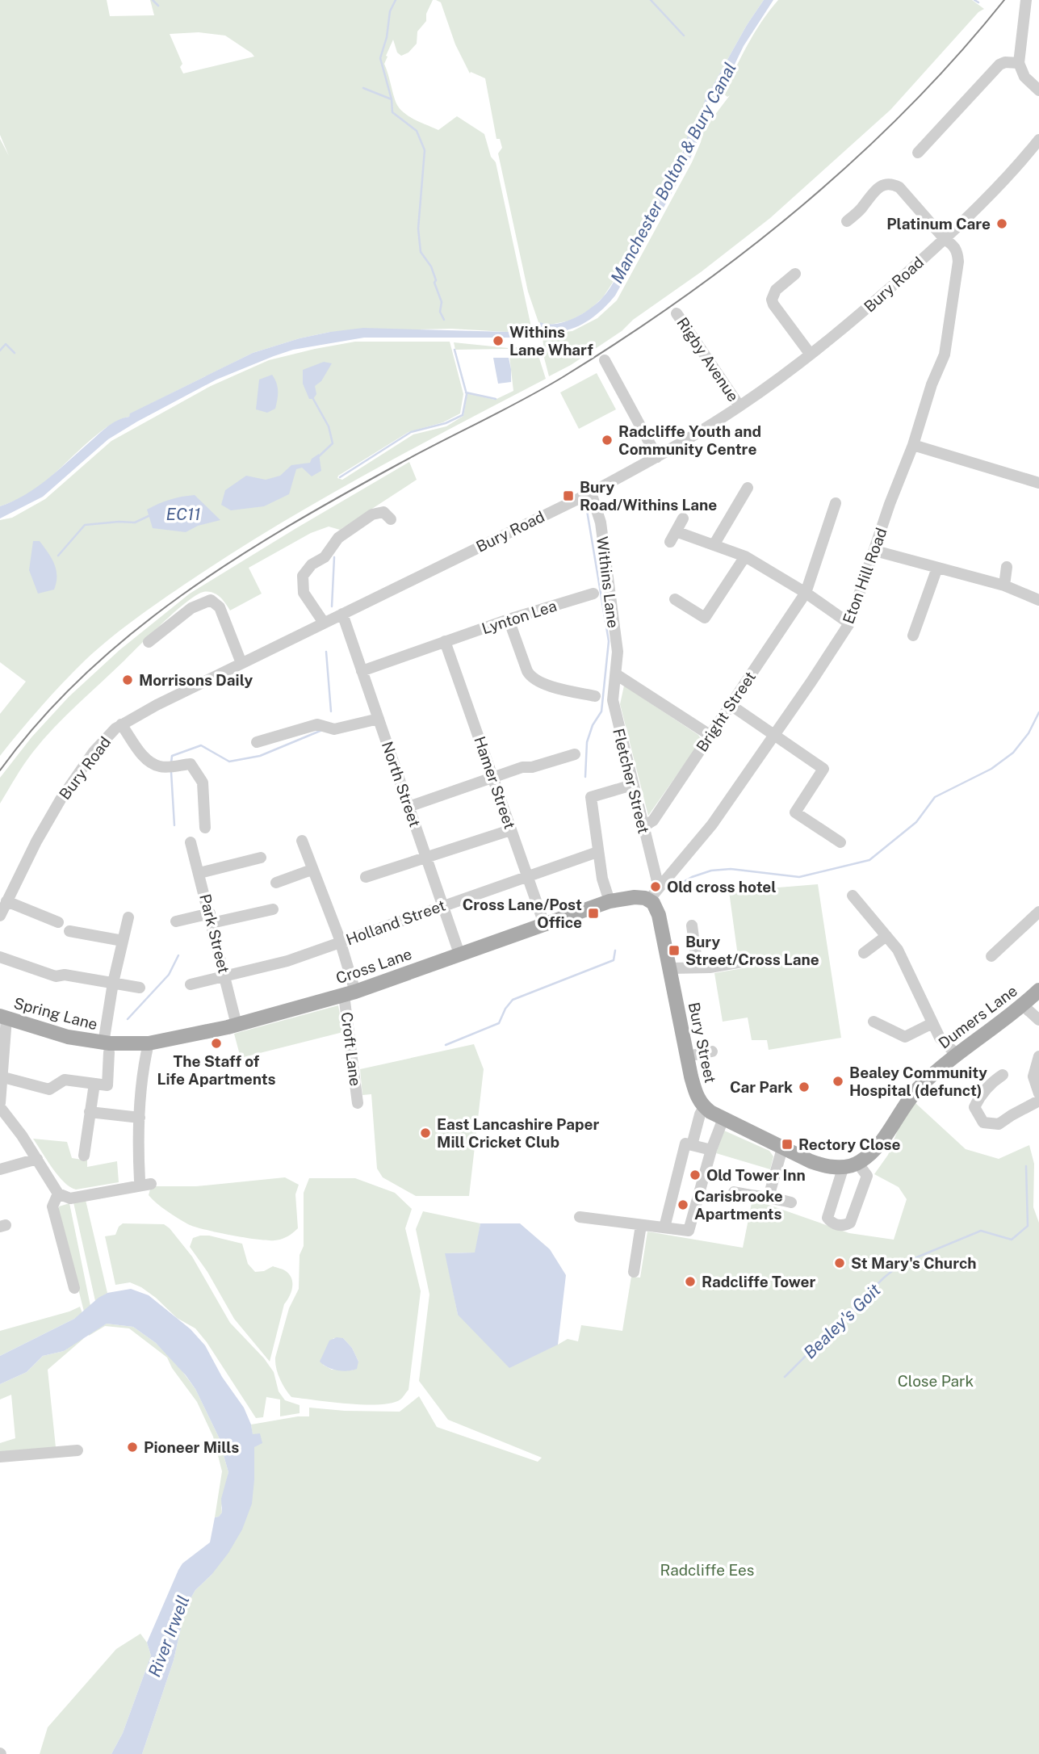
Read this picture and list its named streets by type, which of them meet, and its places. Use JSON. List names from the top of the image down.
{
  "streets": {
    "main road": [
      "Cross Lane",
      "Spring Lane",
      "Dumers Lane",
      "Bury Street"
    ],
    "street": [
      "Bury Road",
      "Rigby Avenue",
      "Eton Hill Road",
      "Withins Lane",
      "Lynton Lea",
      "Bright Street",
      "Fletcher Street",
      "Hamer Street",
      "North Street",
      "Holland Street",
      "Park Street",
      "Croft Lane"
    ]
  },
  "crossings": [
    ["Bury Road", "Rigby Avenue"],
    ["Bury Road", "Eton Hill Road"],
    ["Bury Road", "Withins Lane"],
    ["Bury Road", "North Street"],
    ["Eton Hill Road", "Fletcher Street"],
    ["Eton Hill Road", "Cross Lane"],
    ["Eton Hill Road", "Bury Street"],
    ["Withins Lane", "Fletcher Street"],
    ["Lynton Lea", "Hamer Street"],
    ["Lynton Lea", "North Street"],
    ["Bright Street", "Fletcher Street"],
    ["Hamer Street", "Holland Street"],
    ["Hamer Street", "Cross Lane"],
    ["North Street", "Holland Street"],
    ["North Street", "Cross Lane"],
    ["Holland Street", "Park Street"],
    ["Holland Street", "Croft Lane"],
    ["Park Street", "Cross Lane"],
    ["Cross Lane", "Spring Lane"],
    ["Cross Lane", "Bury Street"],
    ["Cross Lane", "Croft Lane"]
  ],
  "water": [
    "Manchester Bolton & Bury Canal",
    "EC11",
    "Bealey's Goit",
    "River Irwell"
  ],
  "parks": ["Close Park", "Radcliffe Ees"],
  "places": {
    "other": [
      "Platinum Care",
      "Withins Lane Wharf",
      "Radcliffe Youth and Community Centre",
      "Morrisons Daily",
      "Old cross hotel",
      "The Staff of Life Apartments",
      "Bealey Community Hospital (defunct)",
      "Car Park",
      "East Lancashire Paper Mill Cricket Club",
      "Old Tower Inn",
      "Carisbrooke Apartments",
      "St Mary's Church",
      "Radcliffe Tower",
      "Pioneer Mills"
    ],
    "transit": [
      "Bury Road/Withins Lane",
      "Cross Lane/Post Office",
      "Bury Street/Cross Lane",
      "Rectory Close"
    ]
  }
}
